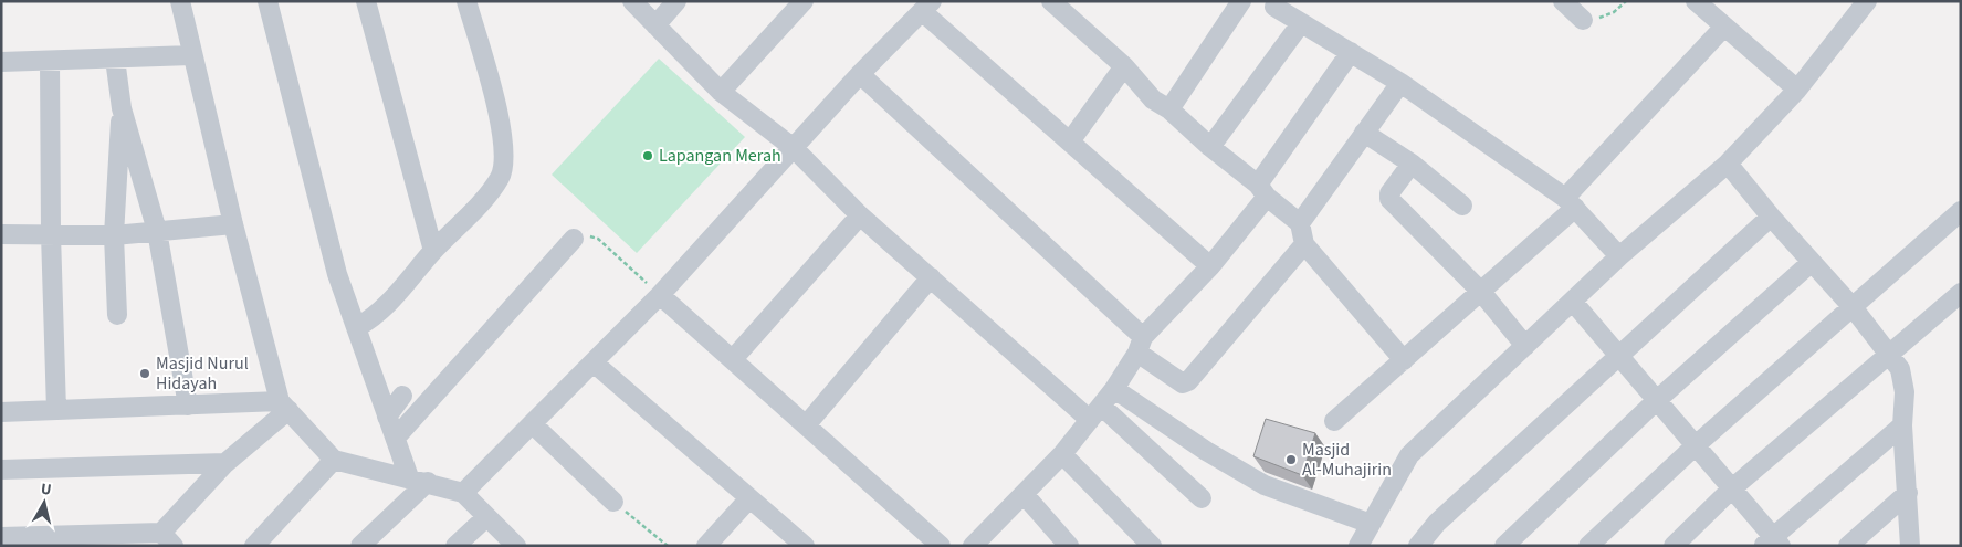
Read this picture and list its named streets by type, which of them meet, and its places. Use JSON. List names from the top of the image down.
{
  "places": ["Lapangan Merah", "Masjid Nurul Hidayah", "Masjid Al-Muhajirin"],
  "north": "top"
}
